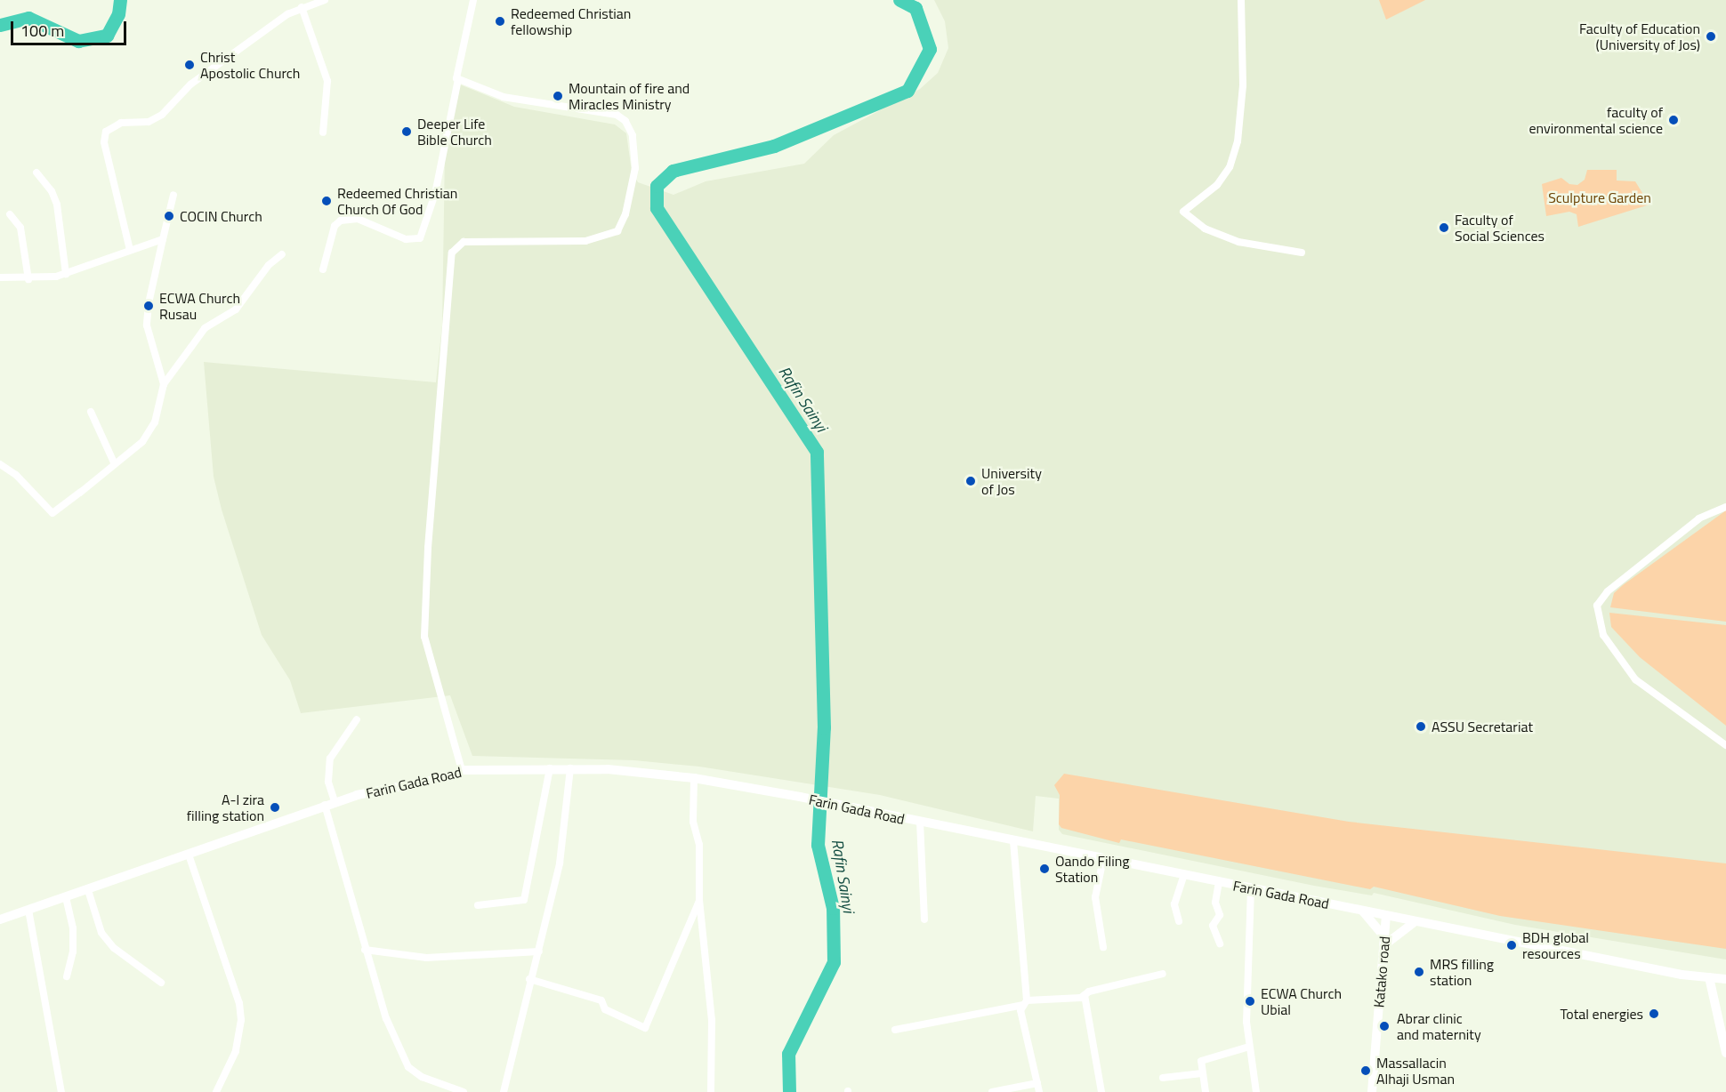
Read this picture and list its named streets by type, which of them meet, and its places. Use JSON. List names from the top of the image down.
{
  "streets": {
    "main road": ["Farin Gada Road", "Katako road"]
  },
  "crossings": [
    ["Farin Gada Road", "Katako road"]
  ],
  "water": ["Rafin Sainyi"],
  "parks": ["Sculpture Garden"],
  "places": [
    "Redeemed Christian fellowship",
    "Faculty of Education (University of Jos)",
    "Christ Apostolic Church",
    "Mountain of fire and Miracles Ministry",
    "faculty of environmental science",
    "Deeper Life Bible Church",
    "Redeemed Christian Church Of God",
    "COCIN Church",
    "Faculty of Social Sciences",
    "ECWA Church Rusau",
    "University of Jos",
    "ASSU Secretariat",
    "A-l zira filling station",
    "Oando Filing Station",
    "BDH global resources",
    "MRS filling station",
    "ECWA Church Ubial",
    "Total energies",
    "Abrar clinic and maternity",
    "Massallacin Alhaji Usman"
  ],
  "scale_bar": "100 m"
}
